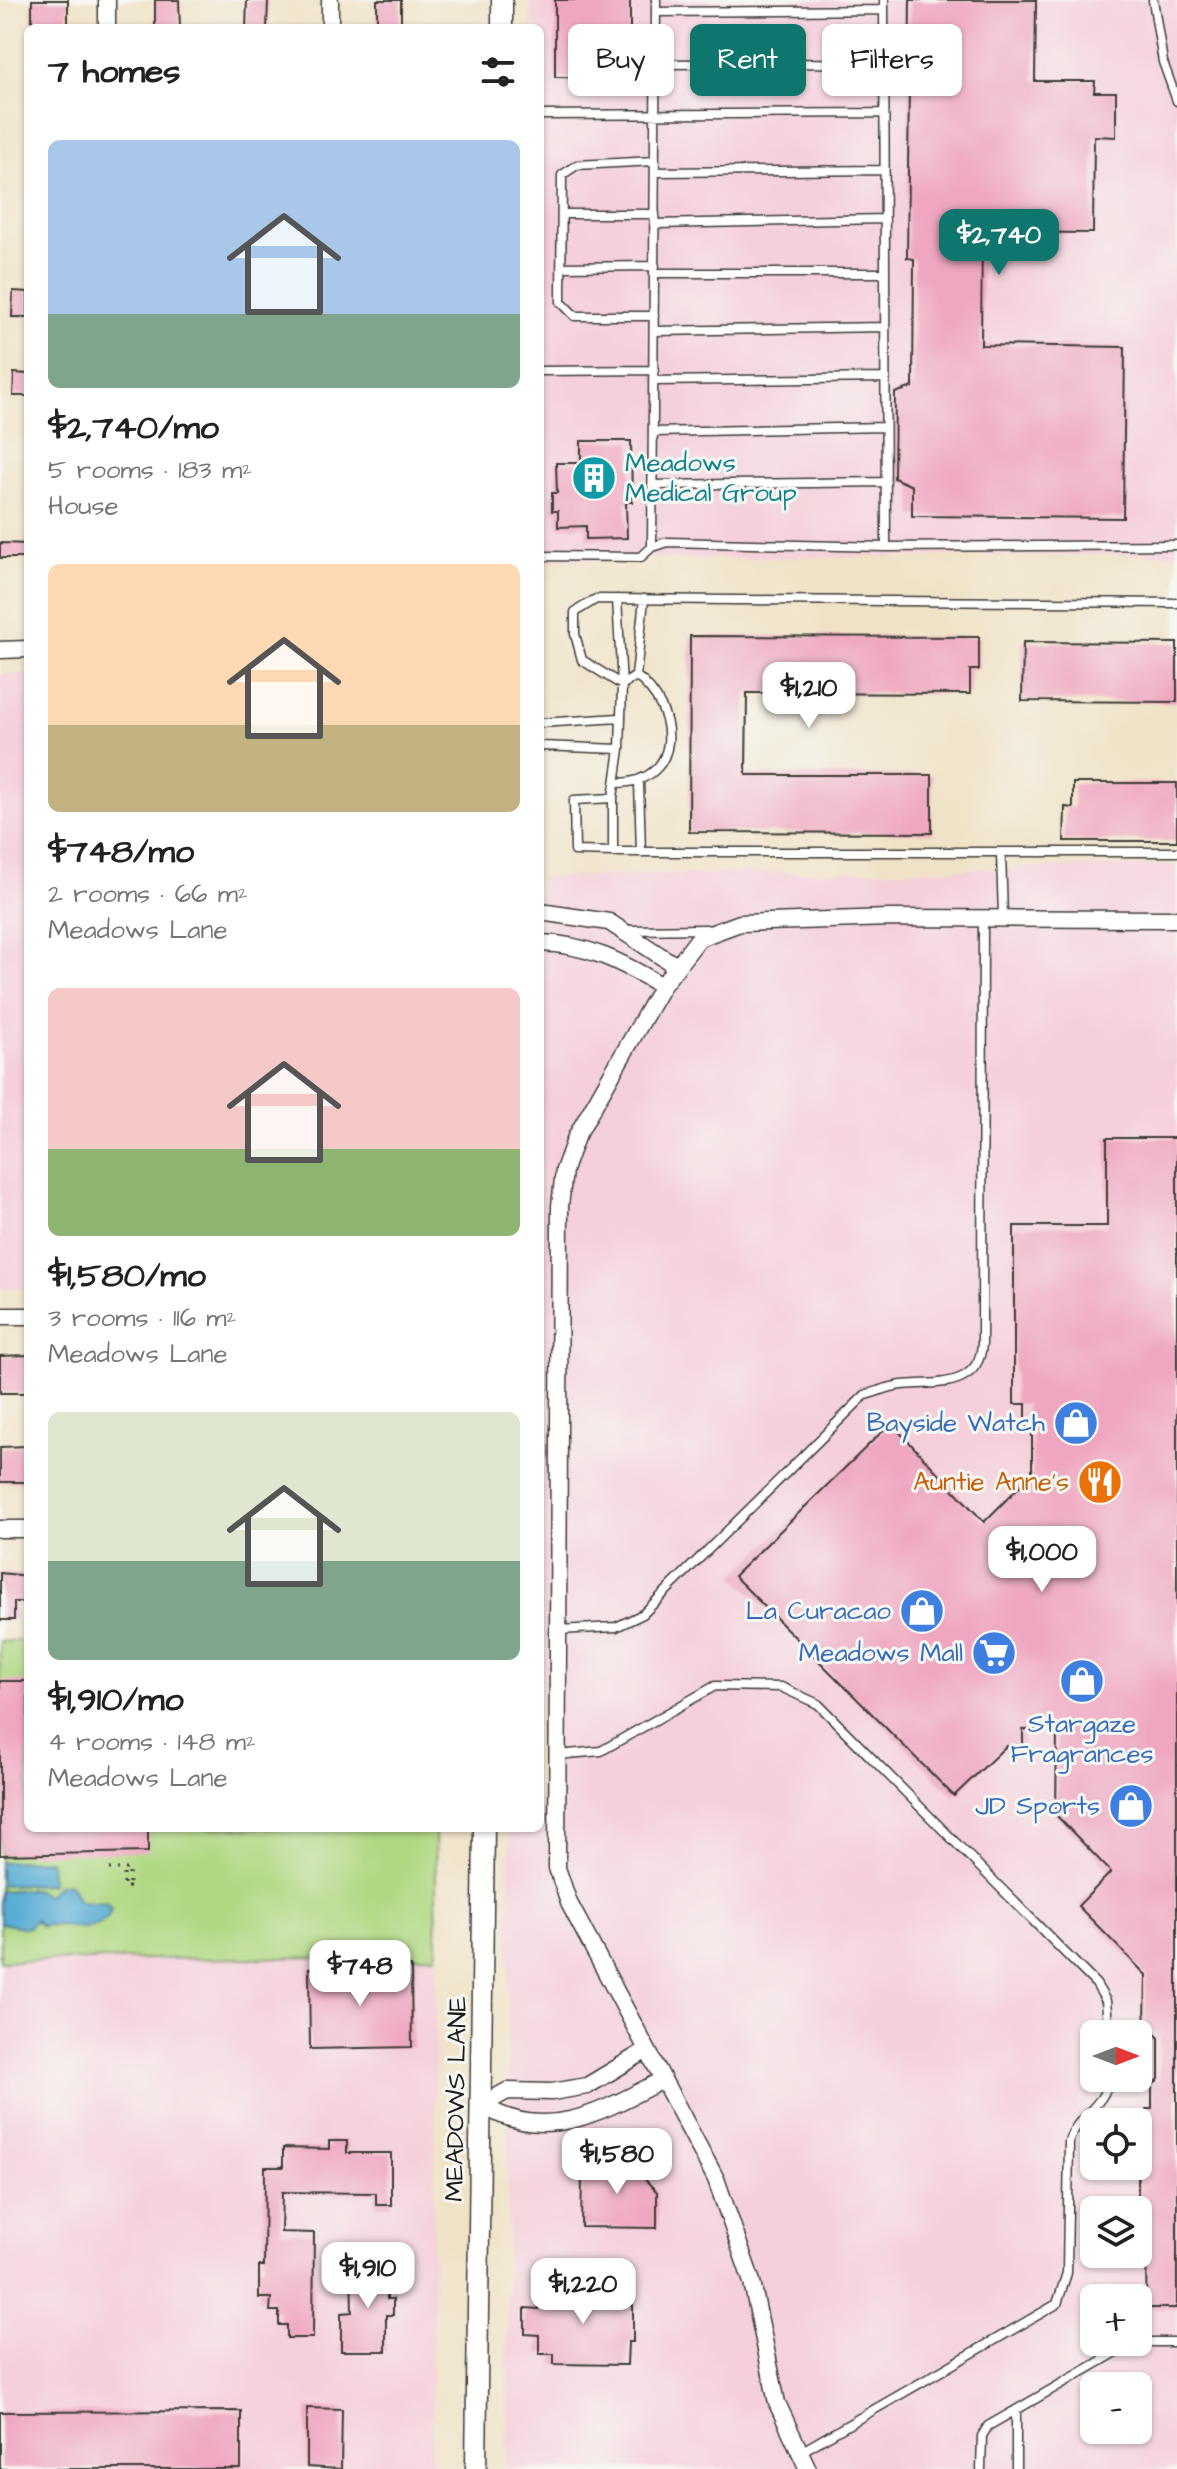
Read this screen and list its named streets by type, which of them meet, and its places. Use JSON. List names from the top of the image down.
{
  "streets": {
    "street": ["MEADOWS LANE"]
  },
  "places": {
    "building": ["Meadows Medical Group"],
    "shop": [
      "Bayside Watch",
      "La Curacao",
      "Stargaze Fragrances",
      "JD Sports"
    ],
    "restaurant": ["Auntie Anne's"],
    "supermarket": ["Meadows Mall"]
  },
  "north": "right",
  "page": {
    "chip": ["Buy", "Rent", "Filters"],
    "heading": "7 homes",
    "list": [
      {
        "name": "$2,740/mo",
        "note": "5 rooms · 183 m² · House"
      },
      {
        "name": "$748/mo",
        "note": "2 rooms · 66 m² · Meadows Lane"
      },
      {
        "name": "$1,580/mo",
        "note": "3 rooms · 116 m² · Meadows Lane"
      },
      {
        "name": "$1,910/mo",
        "note": "4 rooms · 148 m² · Meadows Lane"
      }
    ],
    "price": [
      "$2,740",
      "$1,210",
      "$1,000",
      "$748",
      "$1,580",
      "$1,910",
      "$1,220"
    ],
    "map_buttons": ["+", "−"]
  }
}
